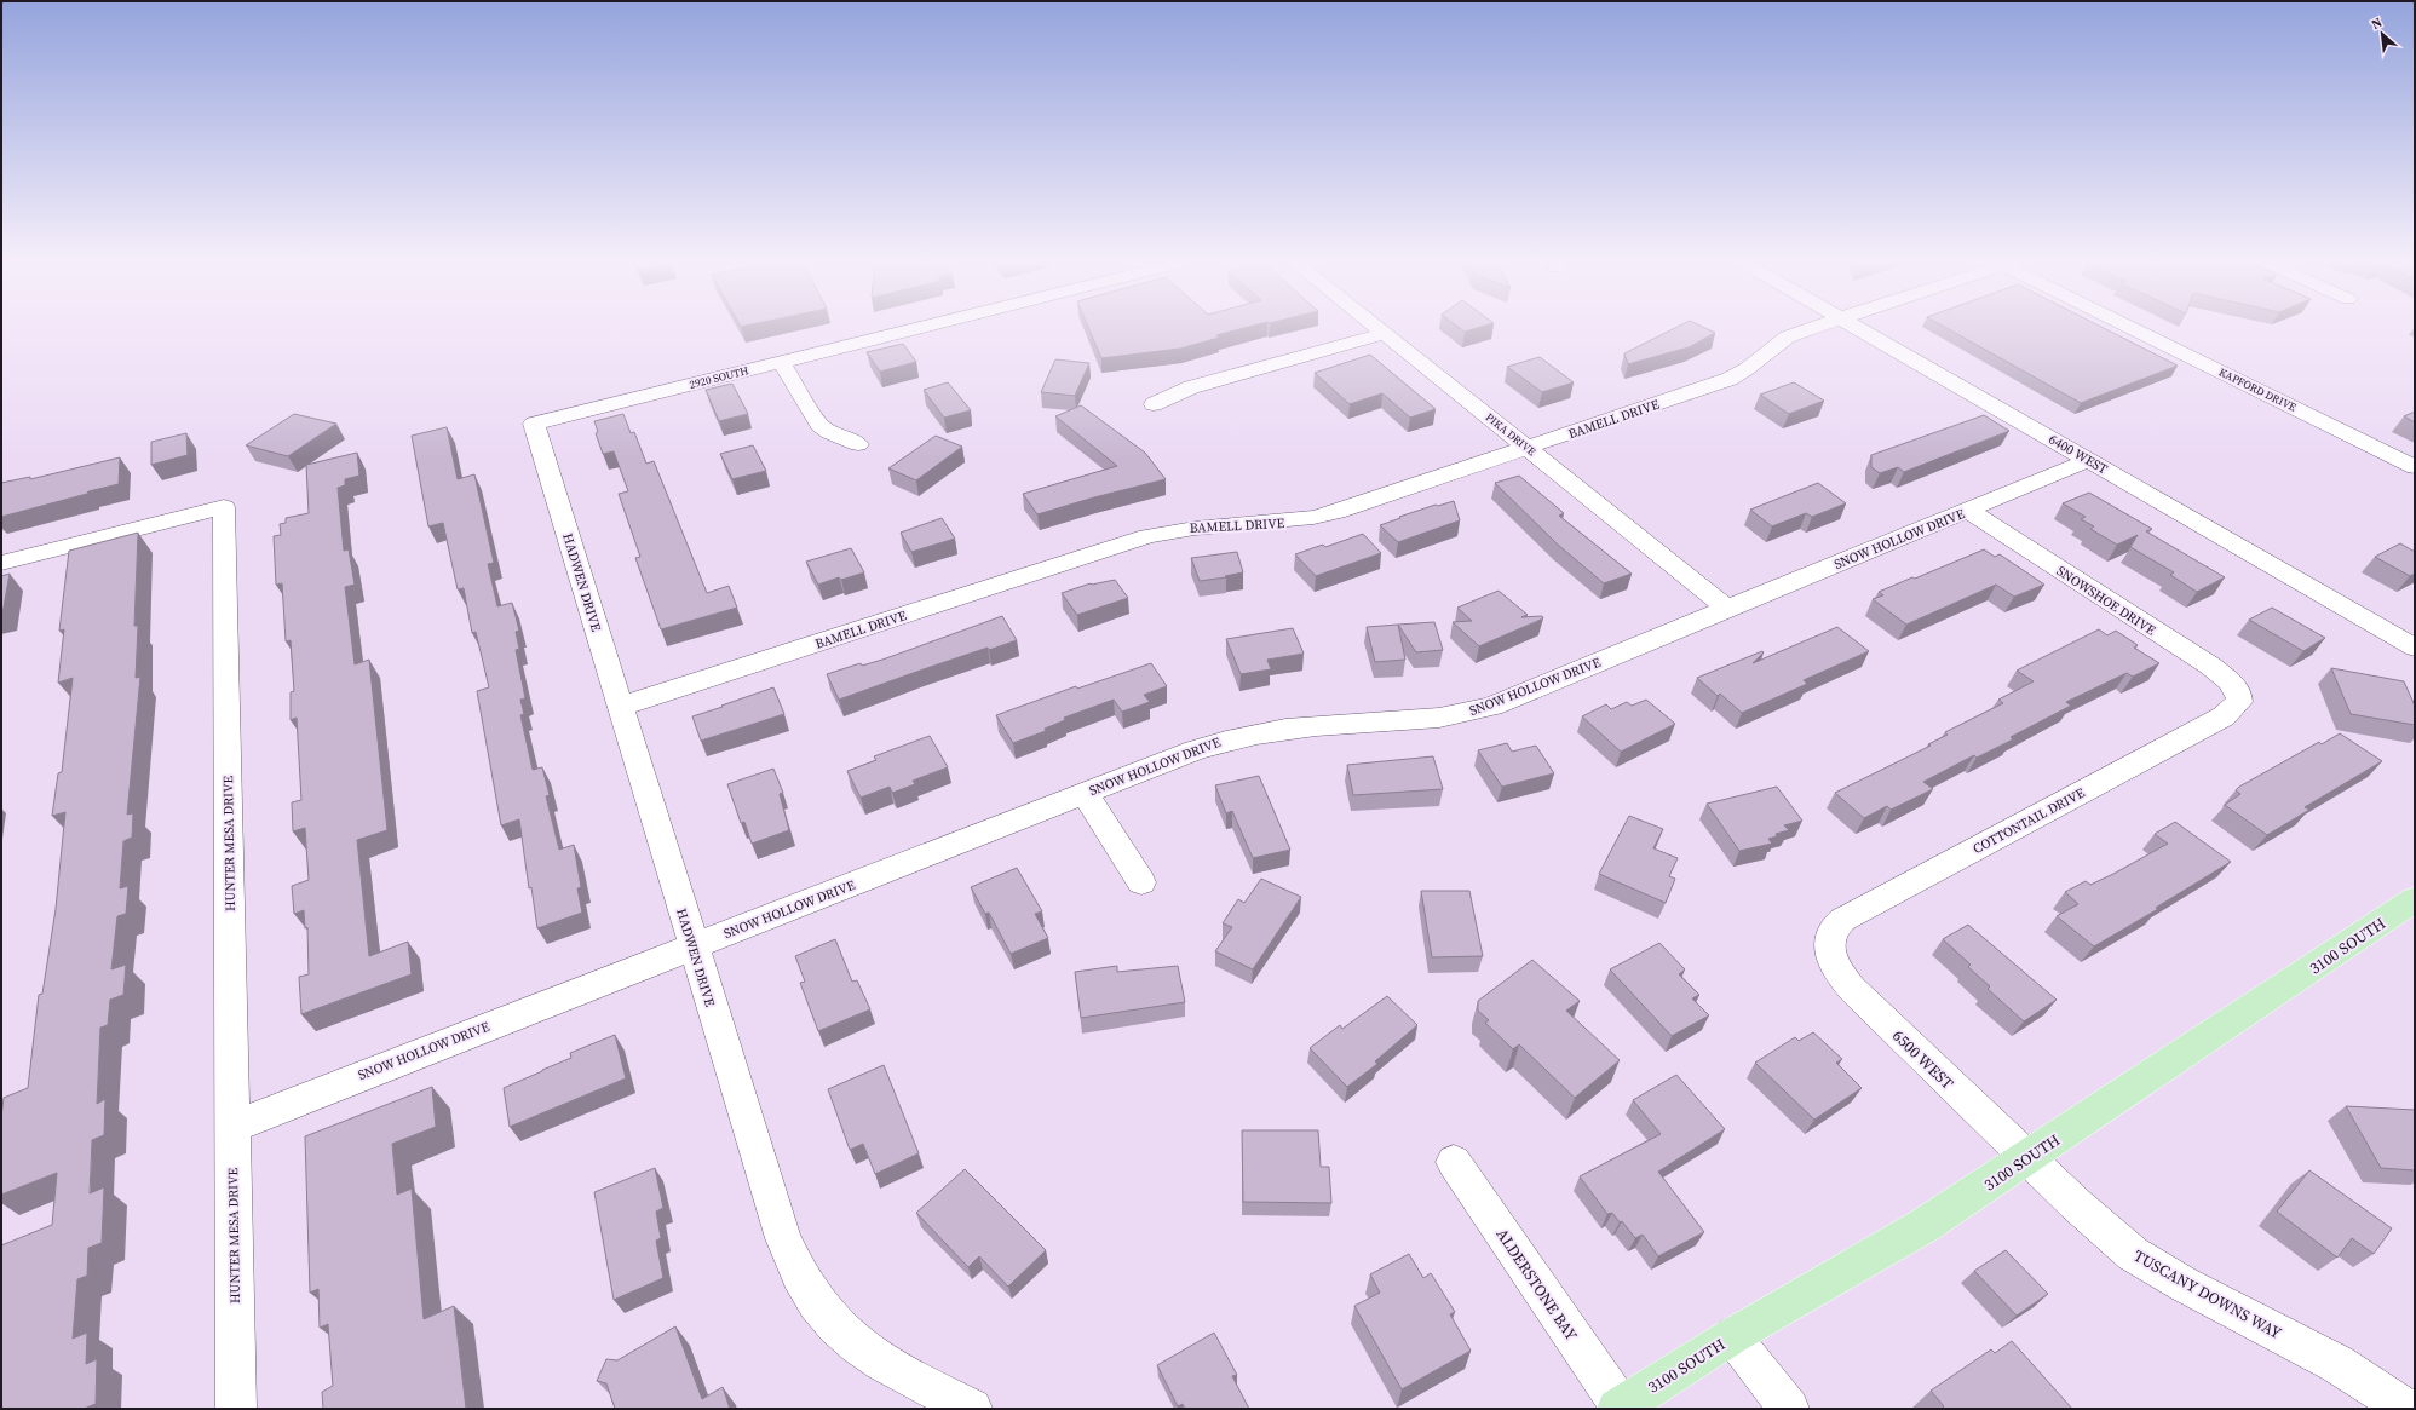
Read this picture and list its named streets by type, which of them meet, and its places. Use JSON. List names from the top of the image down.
{
  "streets": {
    "main road": ["3100 SOUTH"],
    "street": [
      "2920 SOUTH",
      "KAPFORD DRIVE",
      "BAMELL DRIVE",
      "PIKA DRIVE",
      "6400 WEST",
      "SNOW HOLLOW DRIVE",
      "HADWEN DRIVE",
      "SNOWSHOE DRIVE",
      "COTTONTAIL DRIVE",
      "HUNTER MESA DRIVE",
      "6500 WEST",
      "ALDERSTONE BAY",
      "TUSCANY DOWNS WAY"
    ]
  },
  "crossings": [
    ["2920 SOUTH", "HADWEN DRIVE"],
    ["BAMELL DRIVE", "PIKA DRIVE"],
    ["BAMELL DRIVE", "HADWEN DRIVE"],
    ["PIKA DRIVE", "SNOW HOLLOW DRIVE"],
    ["6400 WEST", "SNOW HOLLOW DRIVE"],
    ["SNOW HOLLOW DRIVE", "HADWEN DRIVE"],
    ["SNOW HOLLOW DRIVE", "SNOWSHOE DRIVE"],
    ["SNOW HOLLOW DRIVE", "HUNTER MESA DRIVE"],
    ["SNOWSHOE DRIVE", "COTTONTAIL DRIVE"],
    ["COTTONTAIL DRIVE", "6500 WEST"],
    ["3100 SOUTH", "6500 WEST"],
    ["3100 SOUTH", "ALDERSTONE BAY"],
    ["3100 SOUTH", "TUSCANY DOWNS WAY"],
    ["6500 WEST", "TUSCANY DOWNS WAY"]
  ],
  "north": "top left"
}
